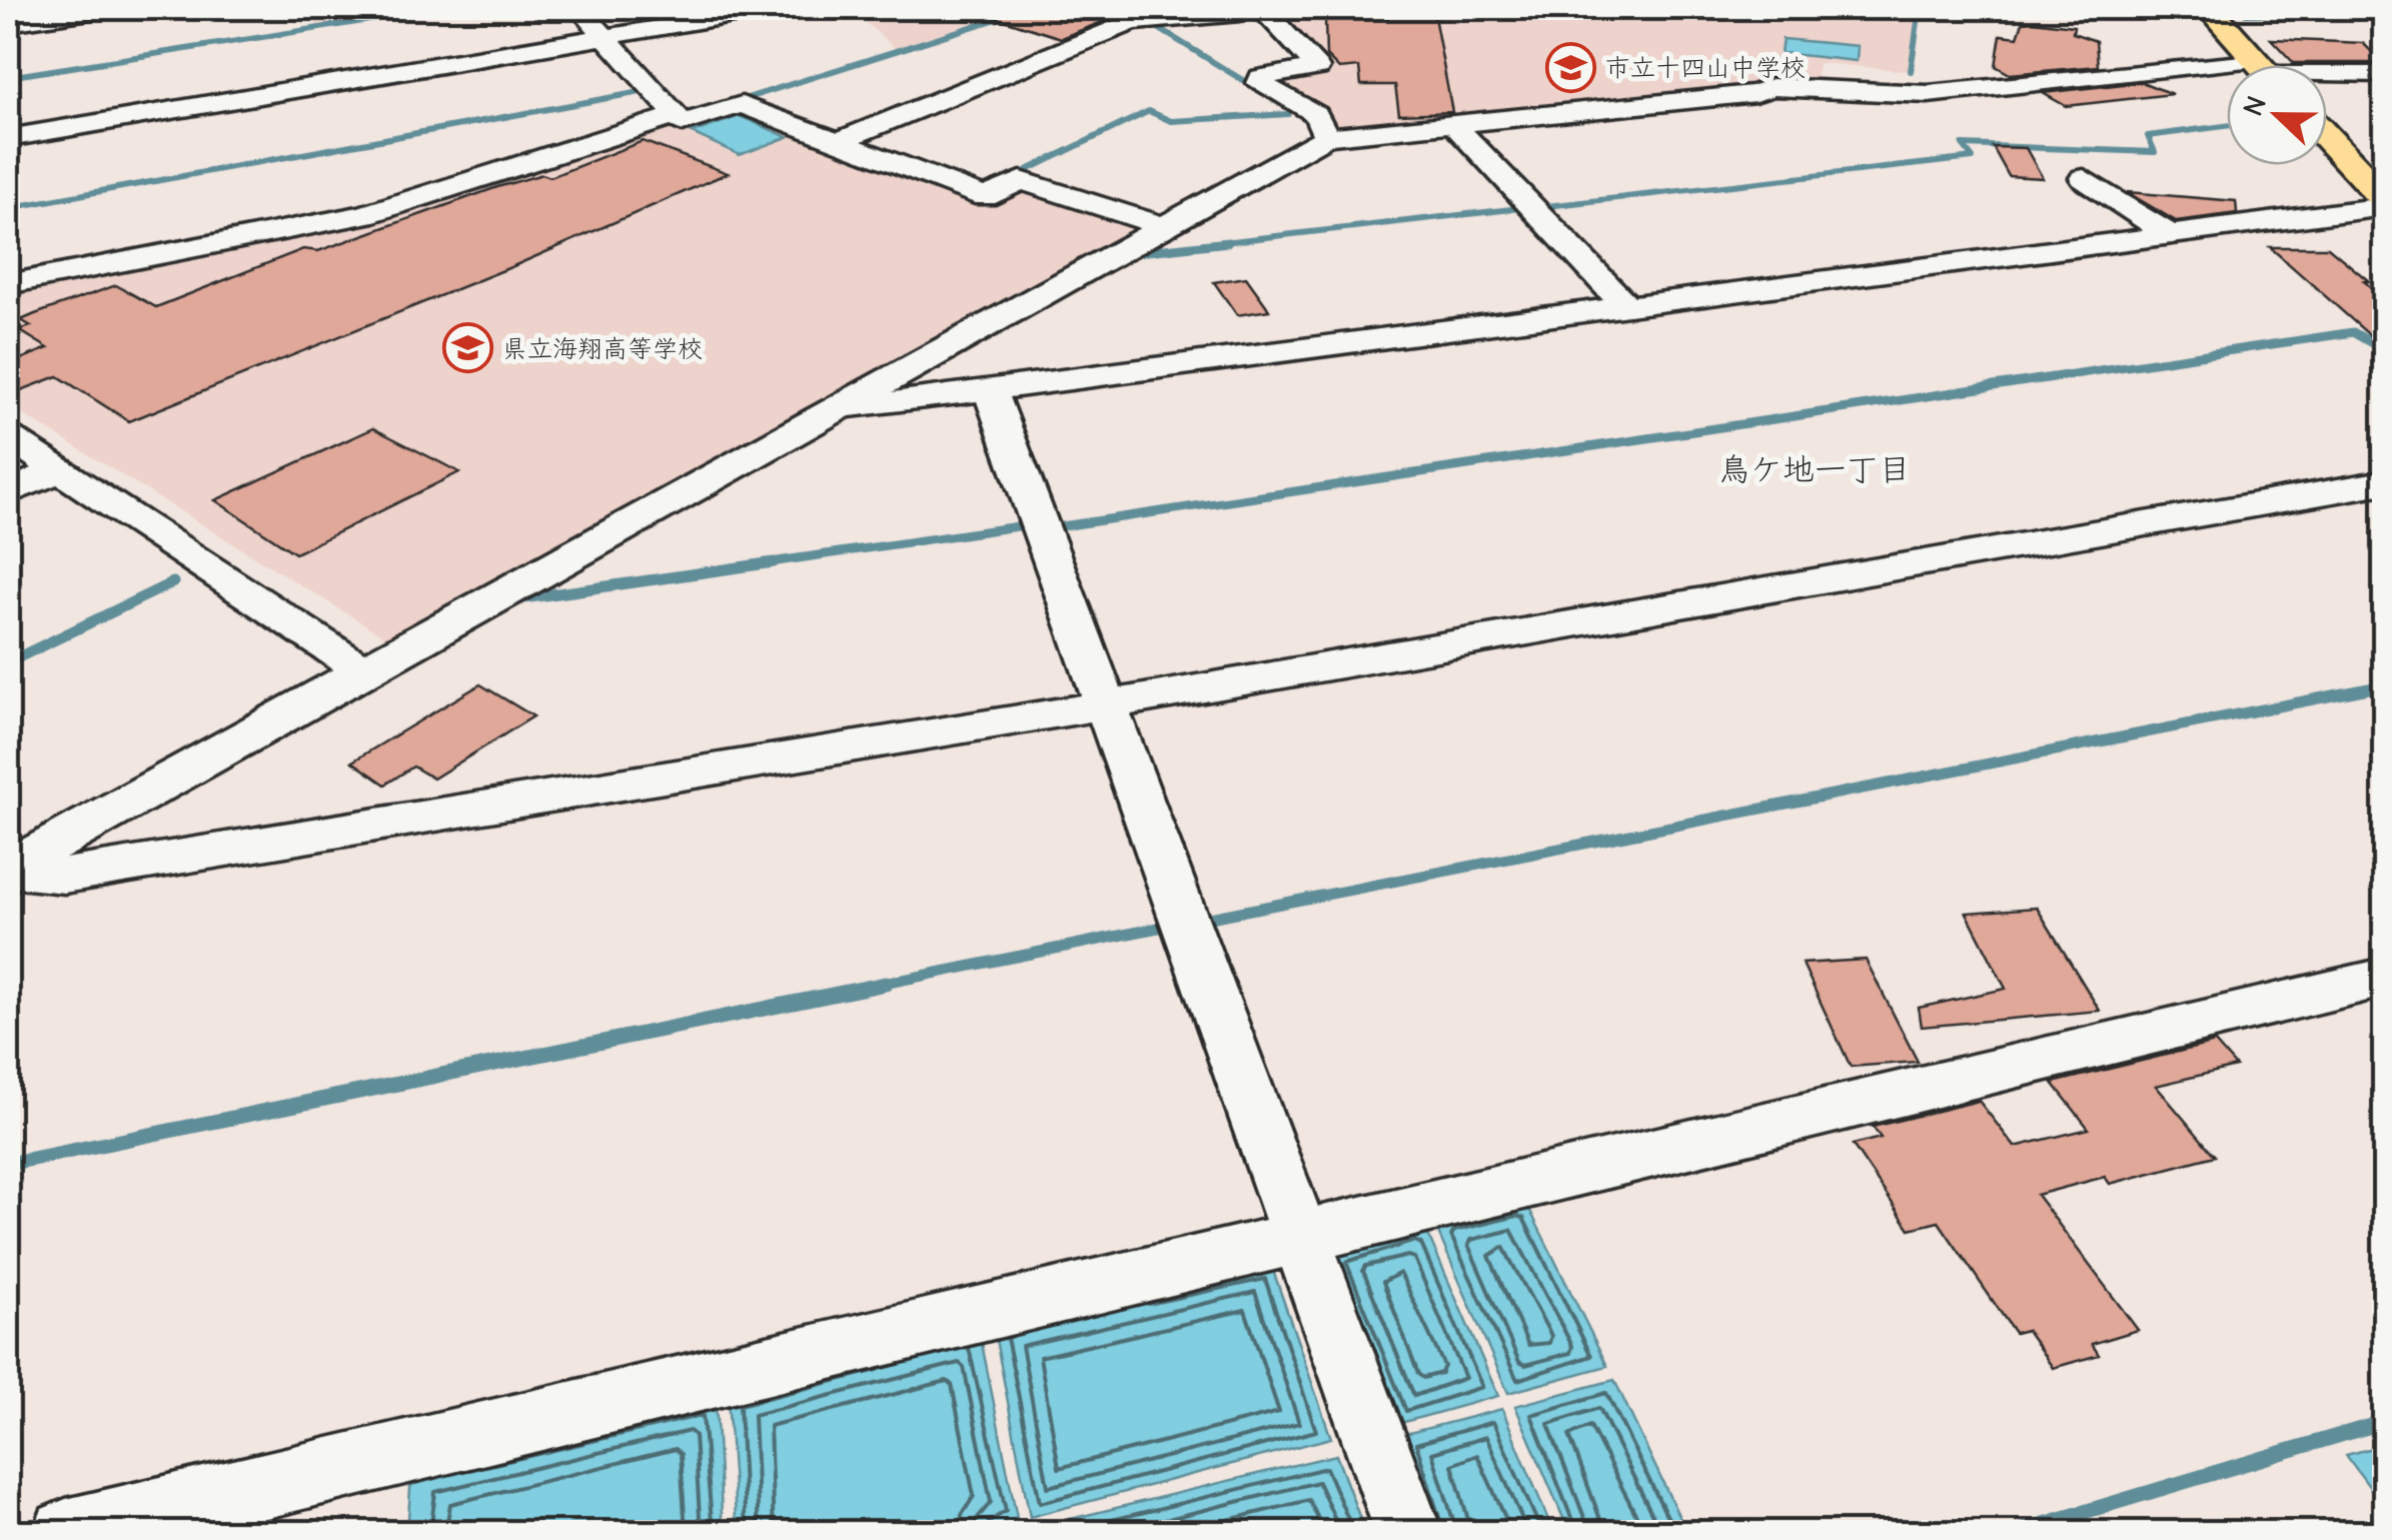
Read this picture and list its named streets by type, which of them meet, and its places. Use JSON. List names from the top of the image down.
{
  "districts": ["鳥ケ地一丁目"],
  "places": {
    "school or university": ["市立十四山中学校", "県立海翔高等学校"]
  },
  "north": "left"
}
